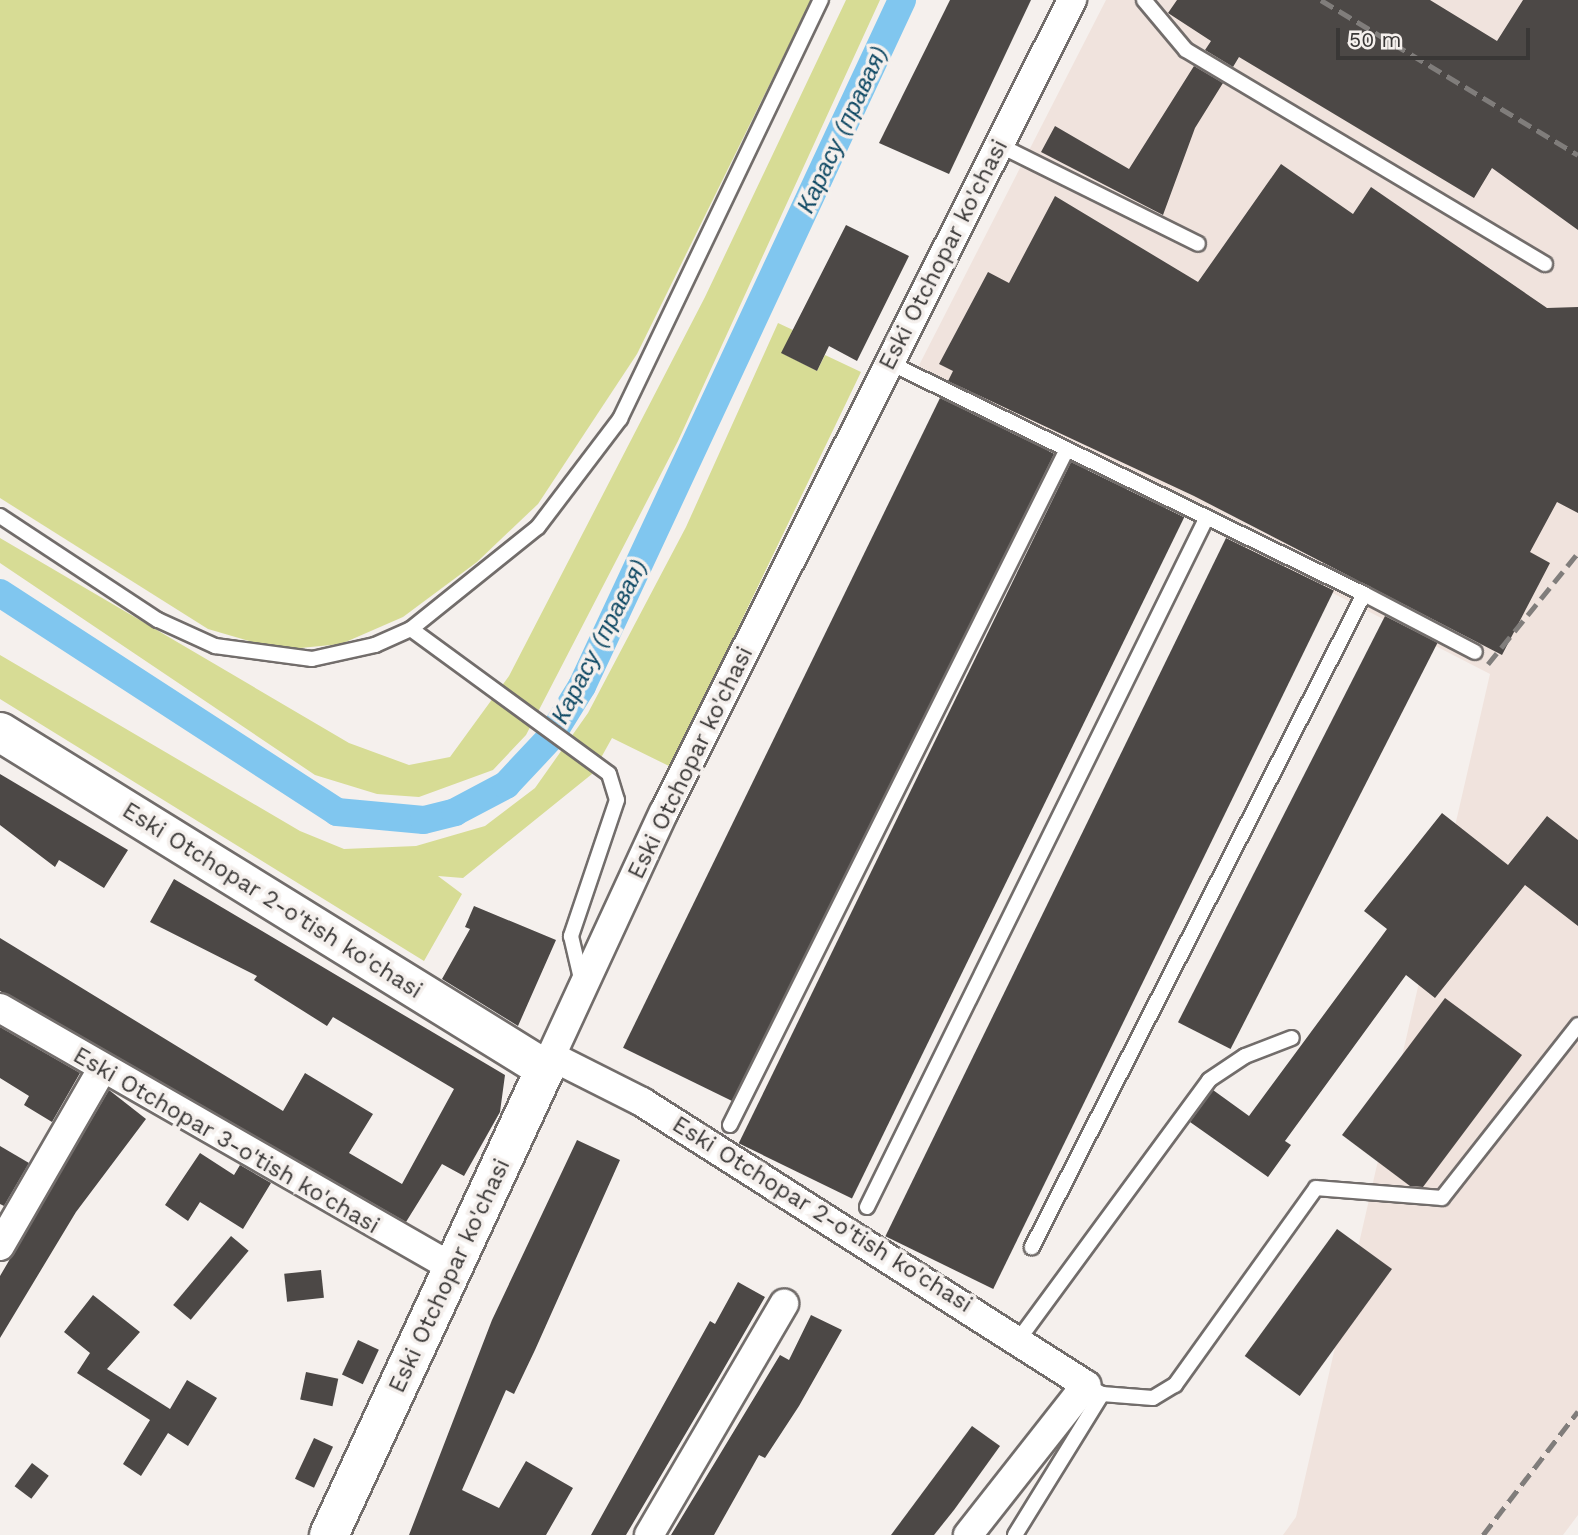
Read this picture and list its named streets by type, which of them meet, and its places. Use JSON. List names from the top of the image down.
{
  "streets": {
    "street": ["Eski Otchopar ko'chasi", "Eski Otchopar 2-o'tish ko'chasi", "Eski Otchopar 3-o'tish ko'chasi"]
  },
  "crossings": [
    ["Eski Otchopar ko'chasi", "Eski Otchopar 2-o'tish ko'chasi"],
    ["Eski Otchopar ko'chasi", "Eski Otchopar 3-o'tish ko'chasi"]
  ],
  "water": ["Карасу (правая)"],
  "scale_bar": "50 m"
}
